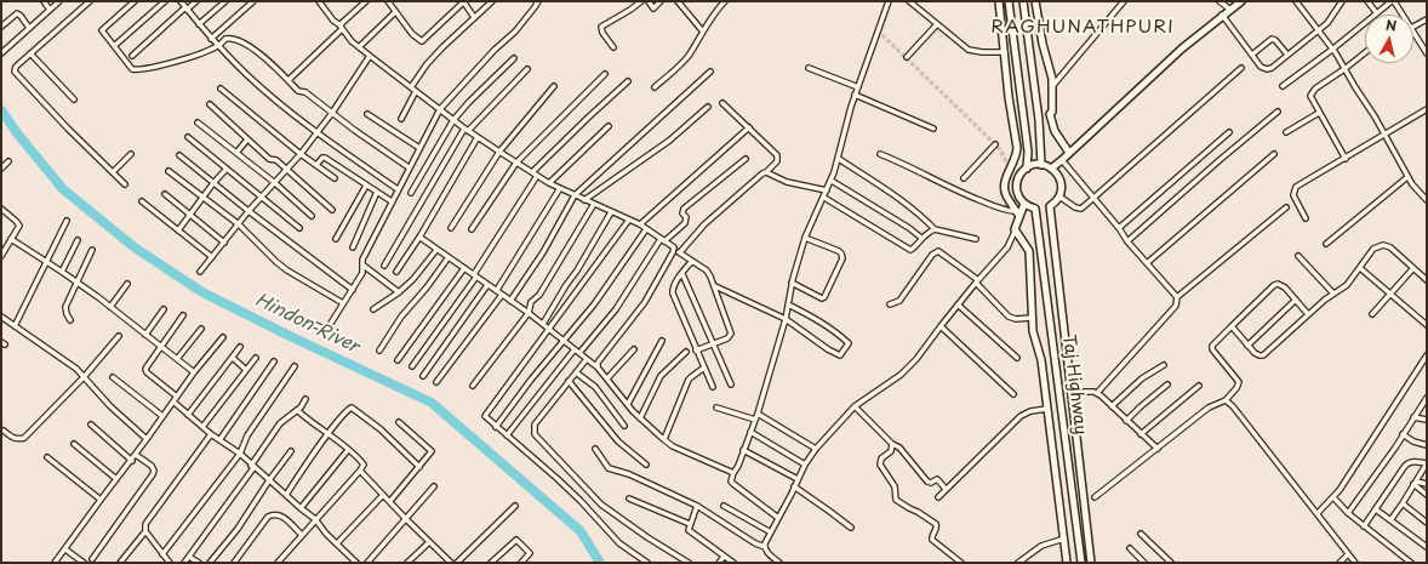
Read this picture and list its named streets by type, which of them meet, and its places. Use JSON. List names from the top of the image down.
{
  "streets": {
    "main road": ["Taj Highway"]
  },
  "districts": ["RAGHUNATHPURI"],
  "water": ["Hindon River"],
  "north": "top"
}
